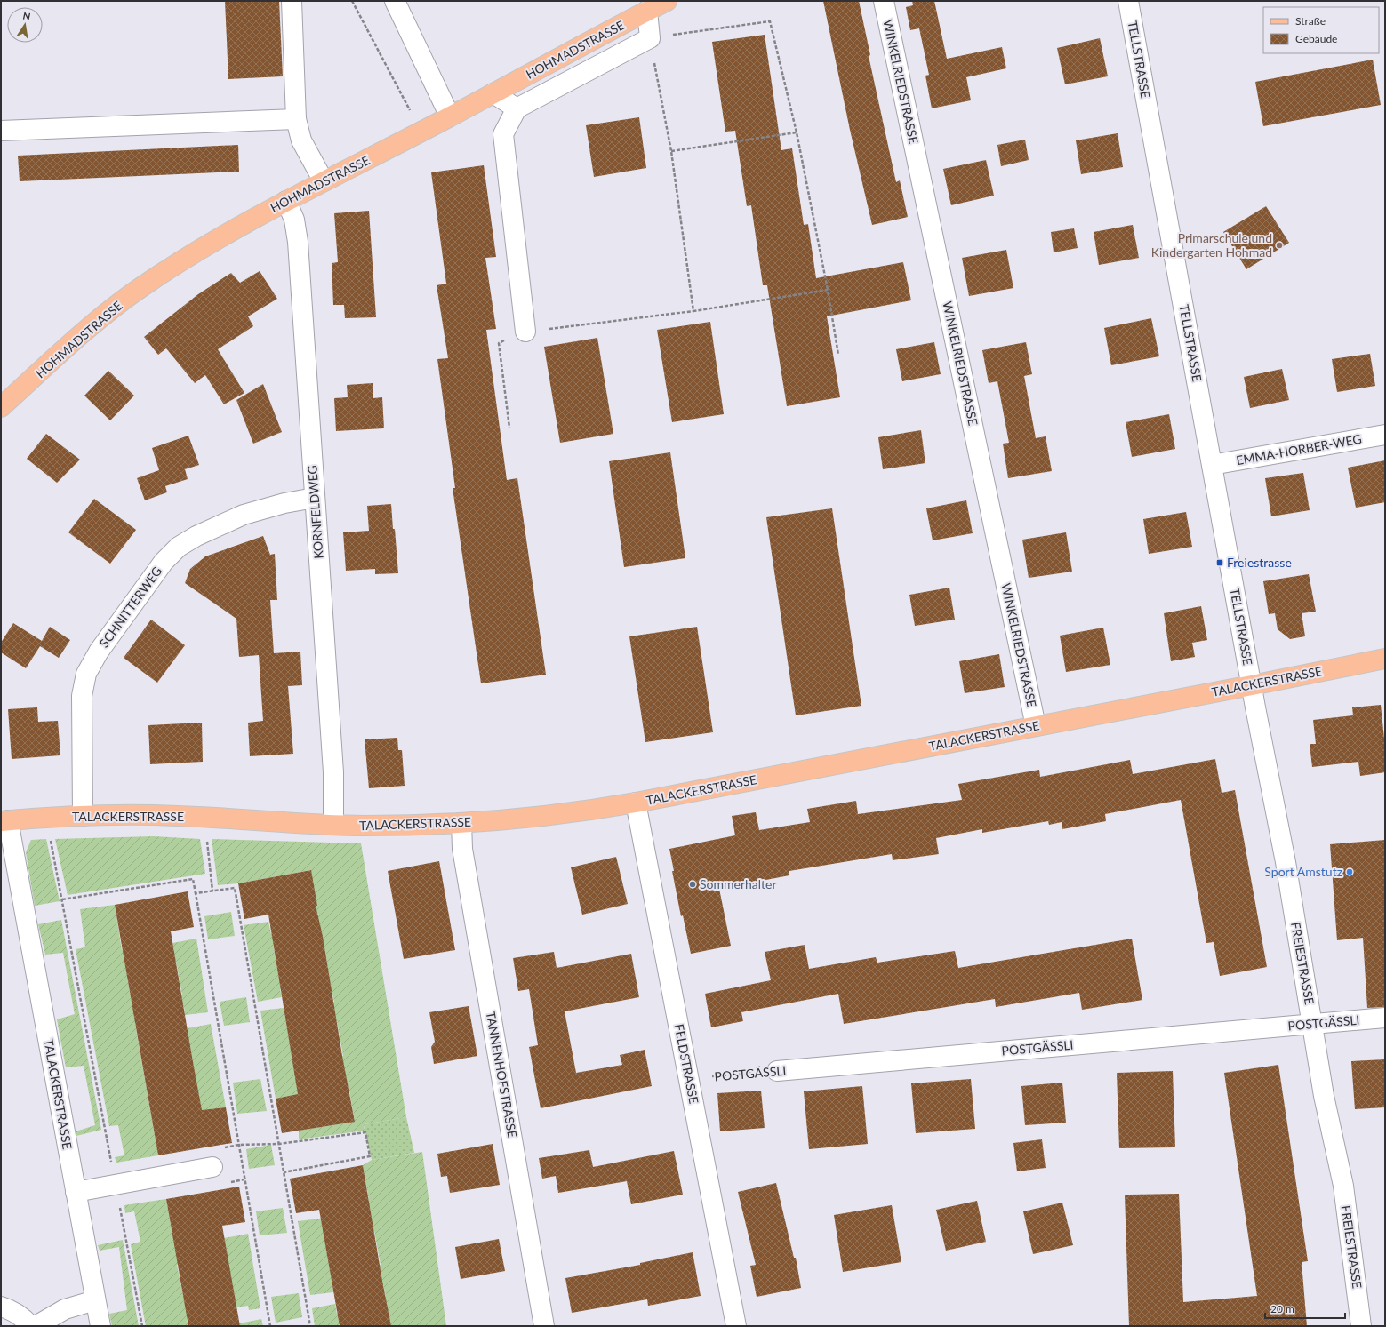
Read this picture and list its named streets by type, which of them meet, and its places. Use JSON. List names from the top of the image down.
{
  "streets": {
    "main road": ["HOHMADSTRASSE", "TALACKERSTRASSE"],
    "street": [
      "TELLSTRASSE",
      "WINKELRIEDSTRASSE",
      "EMMA-HORBER-WEG",
      "KORNFELDWEG",
      "SCHNITTERWEG",
      "FREIESTRASSE",
      "POSTGÄSSLI",
      "FELDSTRASSE",
      "TANNENHOFSTRASSE"
    ]
  },
  "crossings": [
    ["HOHMADSTRASSE", "KORNFELDWEG"],
    ["TELLSTRASSE", "EMMA-HORBER-WEG"],
    ["TELLSTRASSE", "TALACKERSTRASSE"],
    ["TELLSTRASSE", "FREIESTRASSE"],
    ["WINKELRIEDSTRASSE", "TALACKERSTRASSE"],
    ["KORNFELDWEG", "SCHNITTERWEG"],
    ["KORNFELDWEG", "TALACKERSTRASSE"],
    ["SCHNITTERWEG", "TALACKERSTRASSE"],
    ["TALACKERSTRASSE", "FREIESTRASSE"],
    ["TALACKERSTRASSE", "FELDSTRASSE"],
    ["TALACKERSTRASSE", "TANNENHOFSTRASSE"],
    ["FREIESTRASSE", "POSTGÄSSLI"],
    ["POSTGÄSSLI", "FELDSTRASSE"]
  ],
  "places": {
    "other": ["Primarschule und Kindergarten Hohmad", "Sport Amstutz", "Sommerhalter"],
    "transit": ["Freiestrasse"]
  },
  "legend": ["Straße", "Gebäude"],
  "scale_bar": "20 m",
  "north": "top"
}
